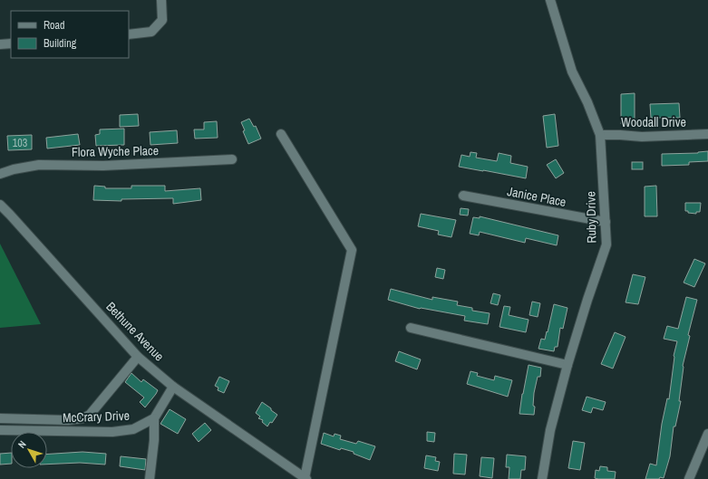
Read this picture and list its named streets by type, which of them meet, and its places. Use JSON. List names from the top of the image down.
{
  "streets": {
    "street": [
      "Woodall Drive",
      "Flora Wyche Place",
      "Janice Place",
      "Ruby Drive",
      "Bethune Avenue",
      "McCrary Drive"
    ]
  },
  "crossings": [
    ["Woodall Drive", "Ruby Drive"],
    ["Janice Place", "Ruby Drive"]
  ],
  "house_numbers": ["103"],
  "legend": ["Road", "Building"],
  "north": "top left"
}
